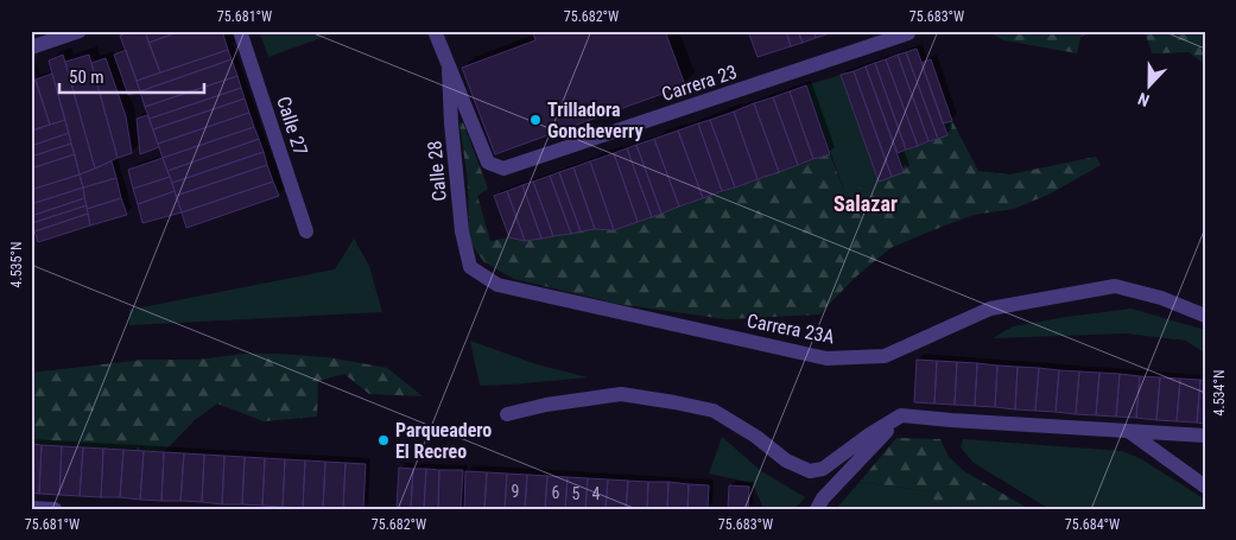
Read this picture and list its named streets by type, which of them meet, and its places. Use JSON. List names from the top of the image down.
{
  "streets": {
    "street": [
      "Carrera 23",
      "Calle 27",
      "Calle 28",
      "Carrera 23A"
    ]
  },
  "crossings": [
    ["Carrera 23", "Calle 28"],
    ["Calle 28", "Carrera 23A"]
  ],
  "districts": ["Salazar"],
  "places": ["Trilladora Goncheverry", "Parqueadero El Recreo"],
  "house_numbers": [
    "9",
    "6",
    "5",
    "4"
  ],
  "scale_bar": "50 m",
  "north": "bottom",
  "coordinates": [
    "75.681°W",
    "75.682°W",
    "75.683°W",
    "4.535°N",
    "4.534°N",
    "75.684°W"
  ]
}
